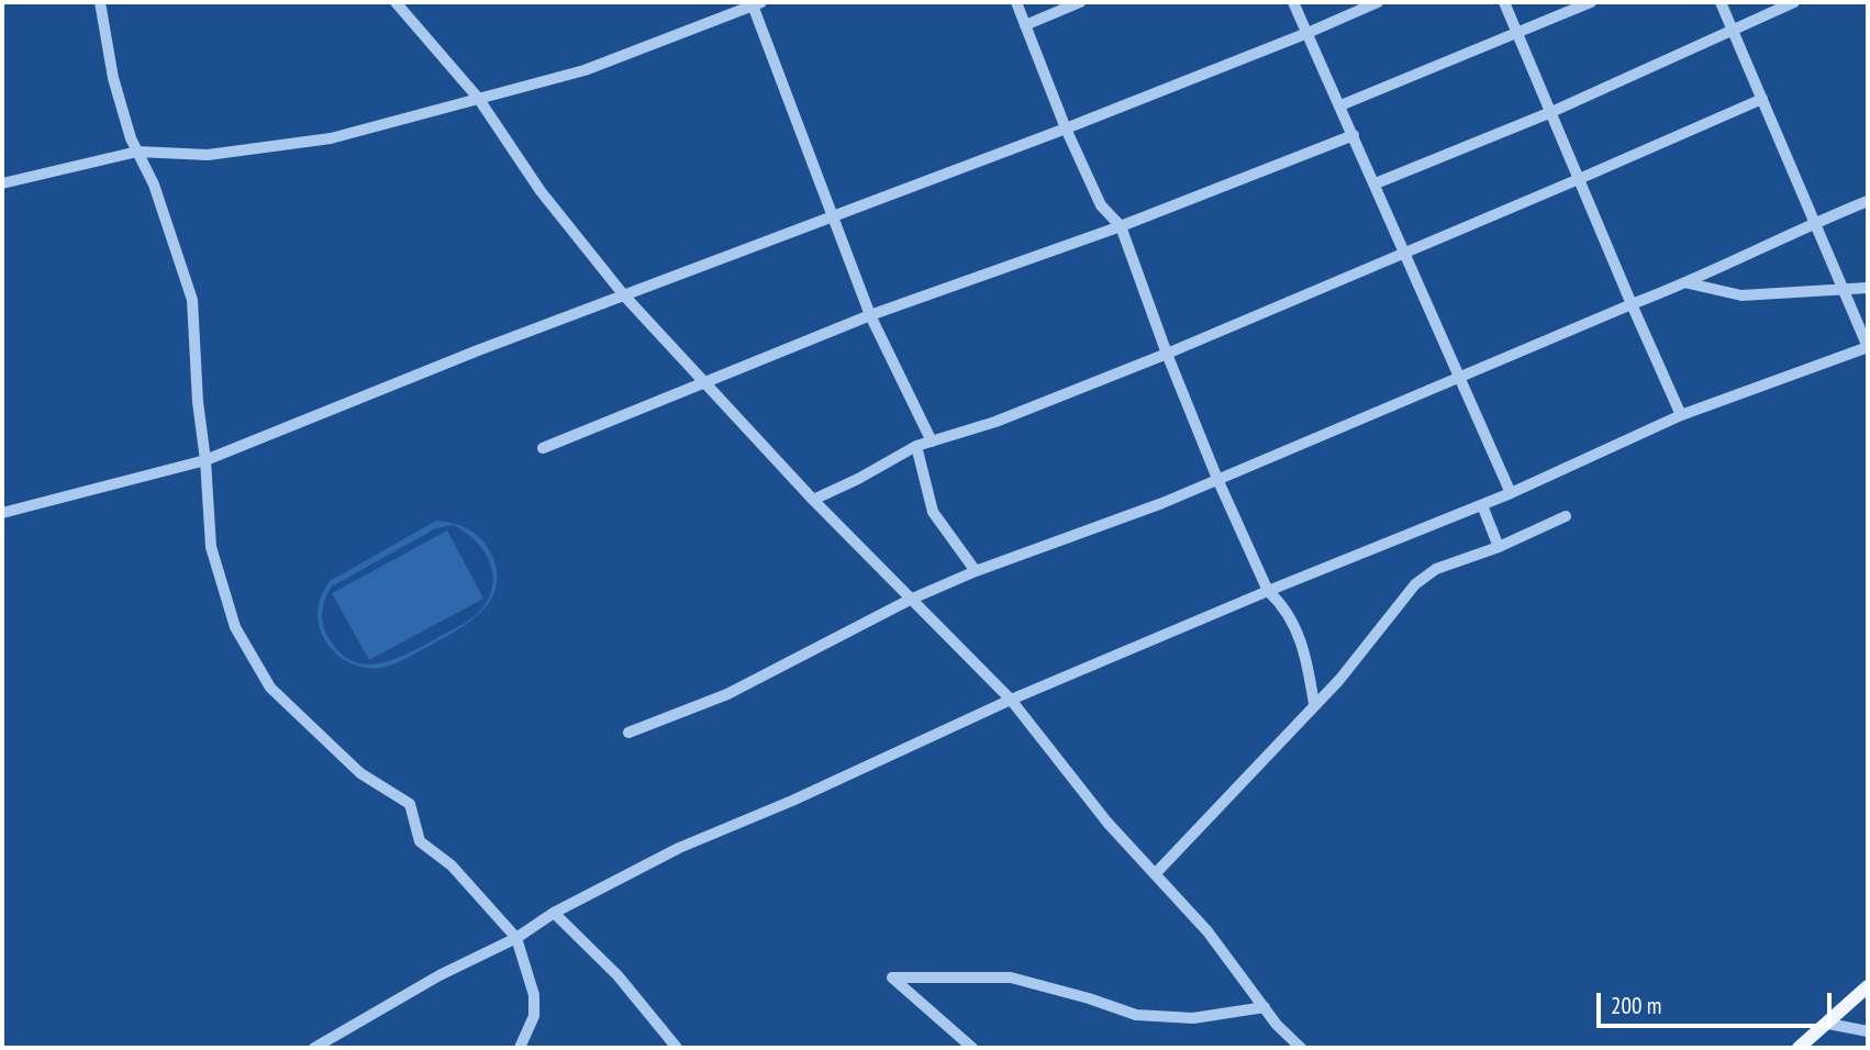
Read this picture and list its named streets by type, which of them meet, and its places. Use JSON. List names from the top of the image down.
{
  "scale_bar": "200 m"
}
